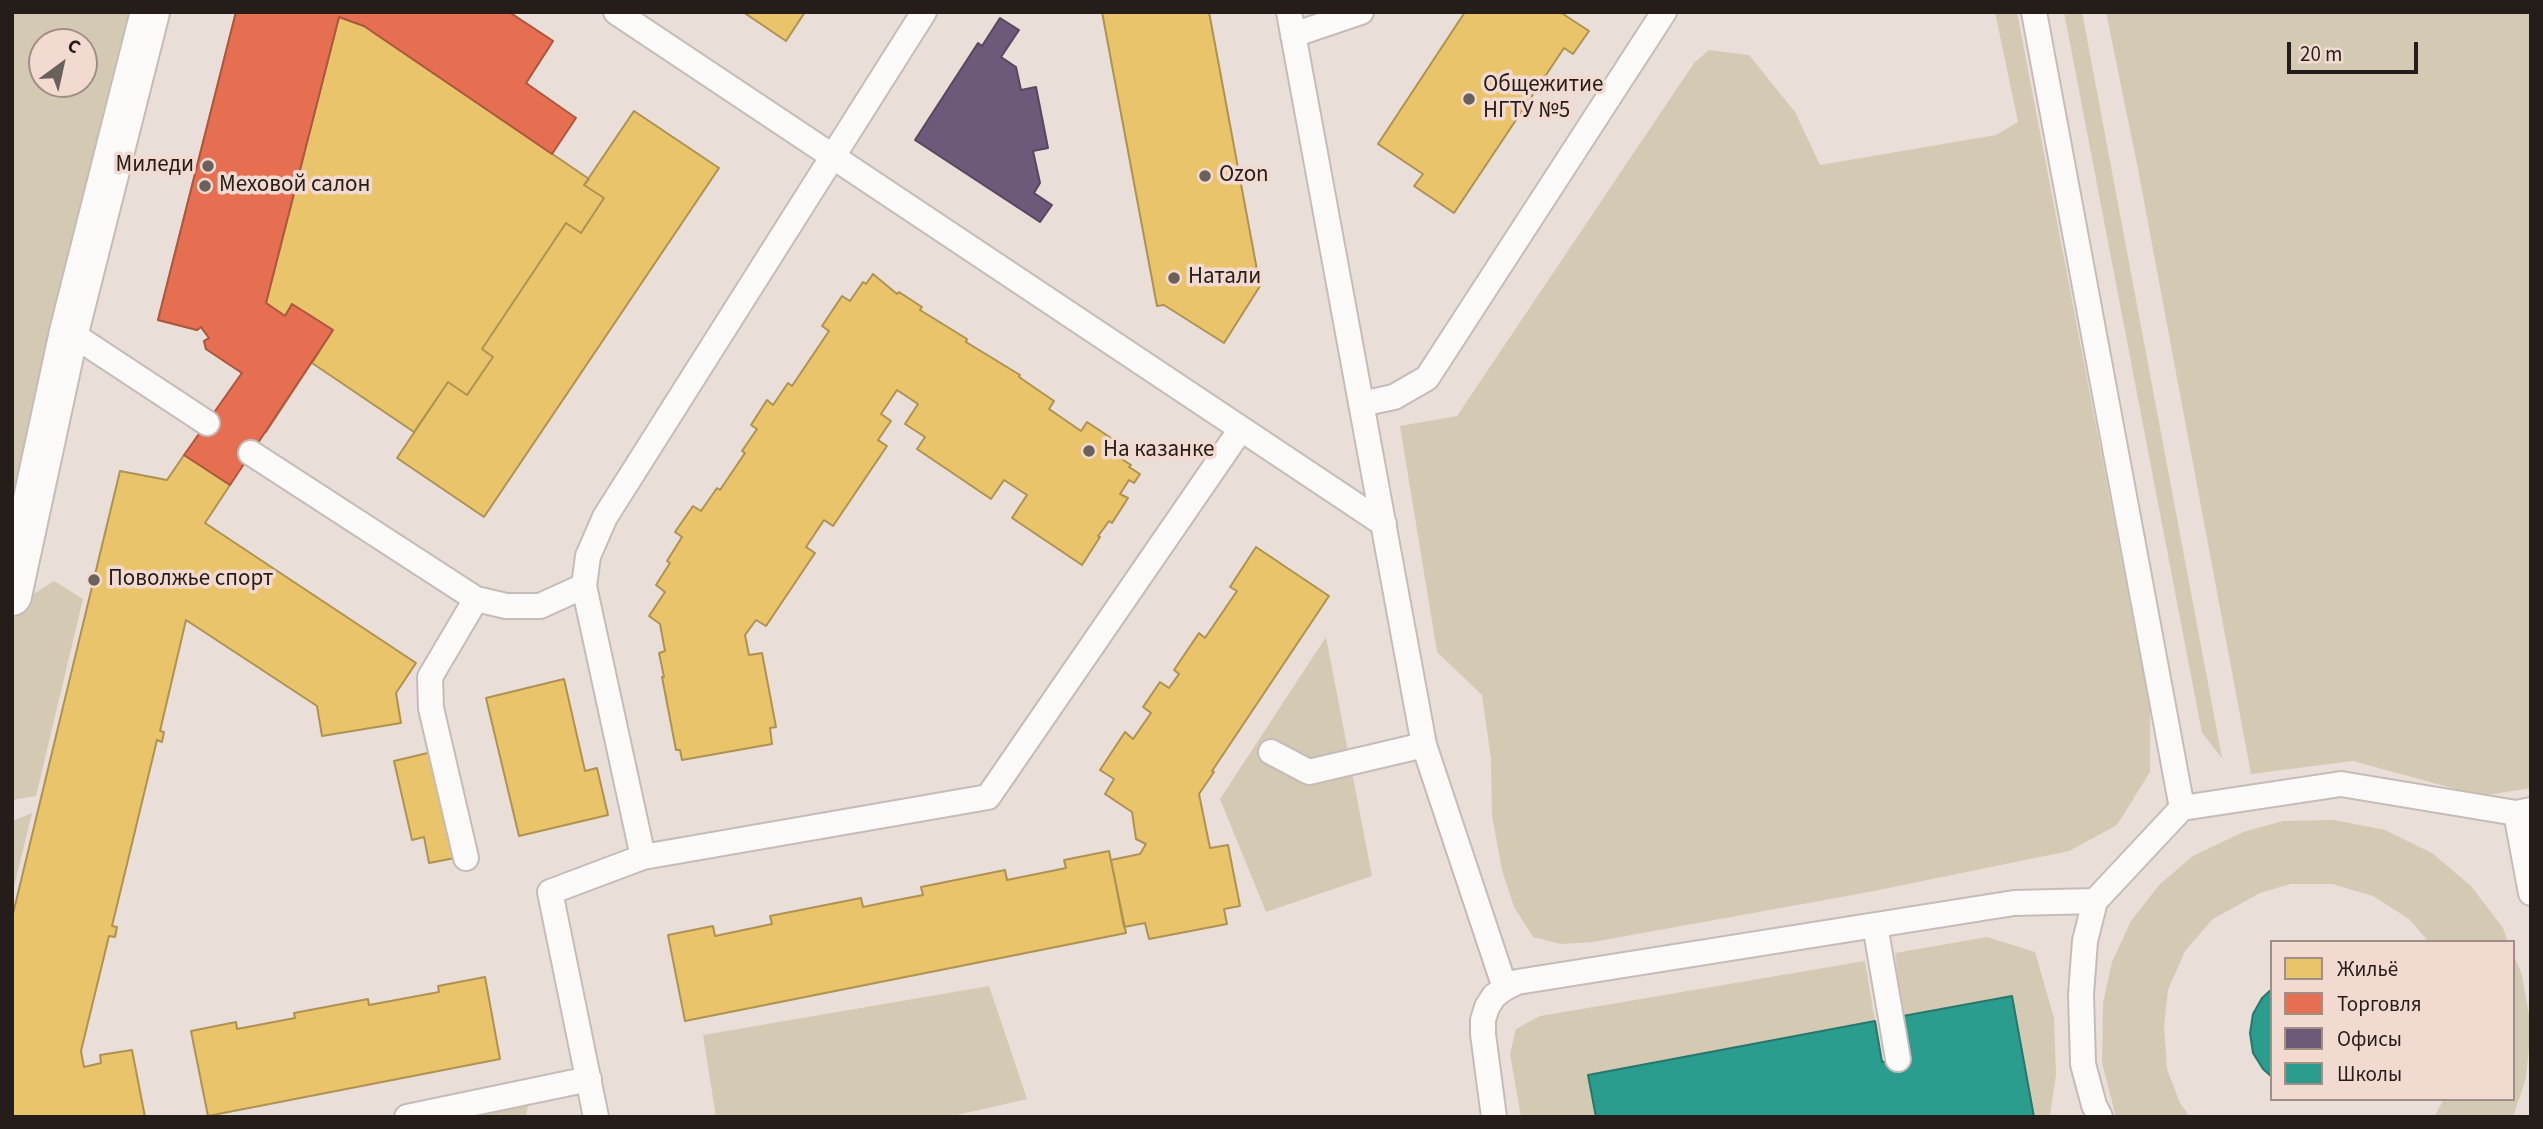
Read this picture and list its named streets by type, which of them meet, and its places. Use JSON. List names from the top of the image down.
{
  "places": [
    "Общежитие НГТУ №5",
    "Миледи",
    "Ozon",
    "Меховой салон",
    "Натали",
    "На казанке",
    "Поволжье спорт"
  ],
  "legend": [
    "Жильё",
    "Торговля",
    "Офисы",
    "Школы"
  ],
  "scale_bar": "20 m",
  "north": "top right"
}
